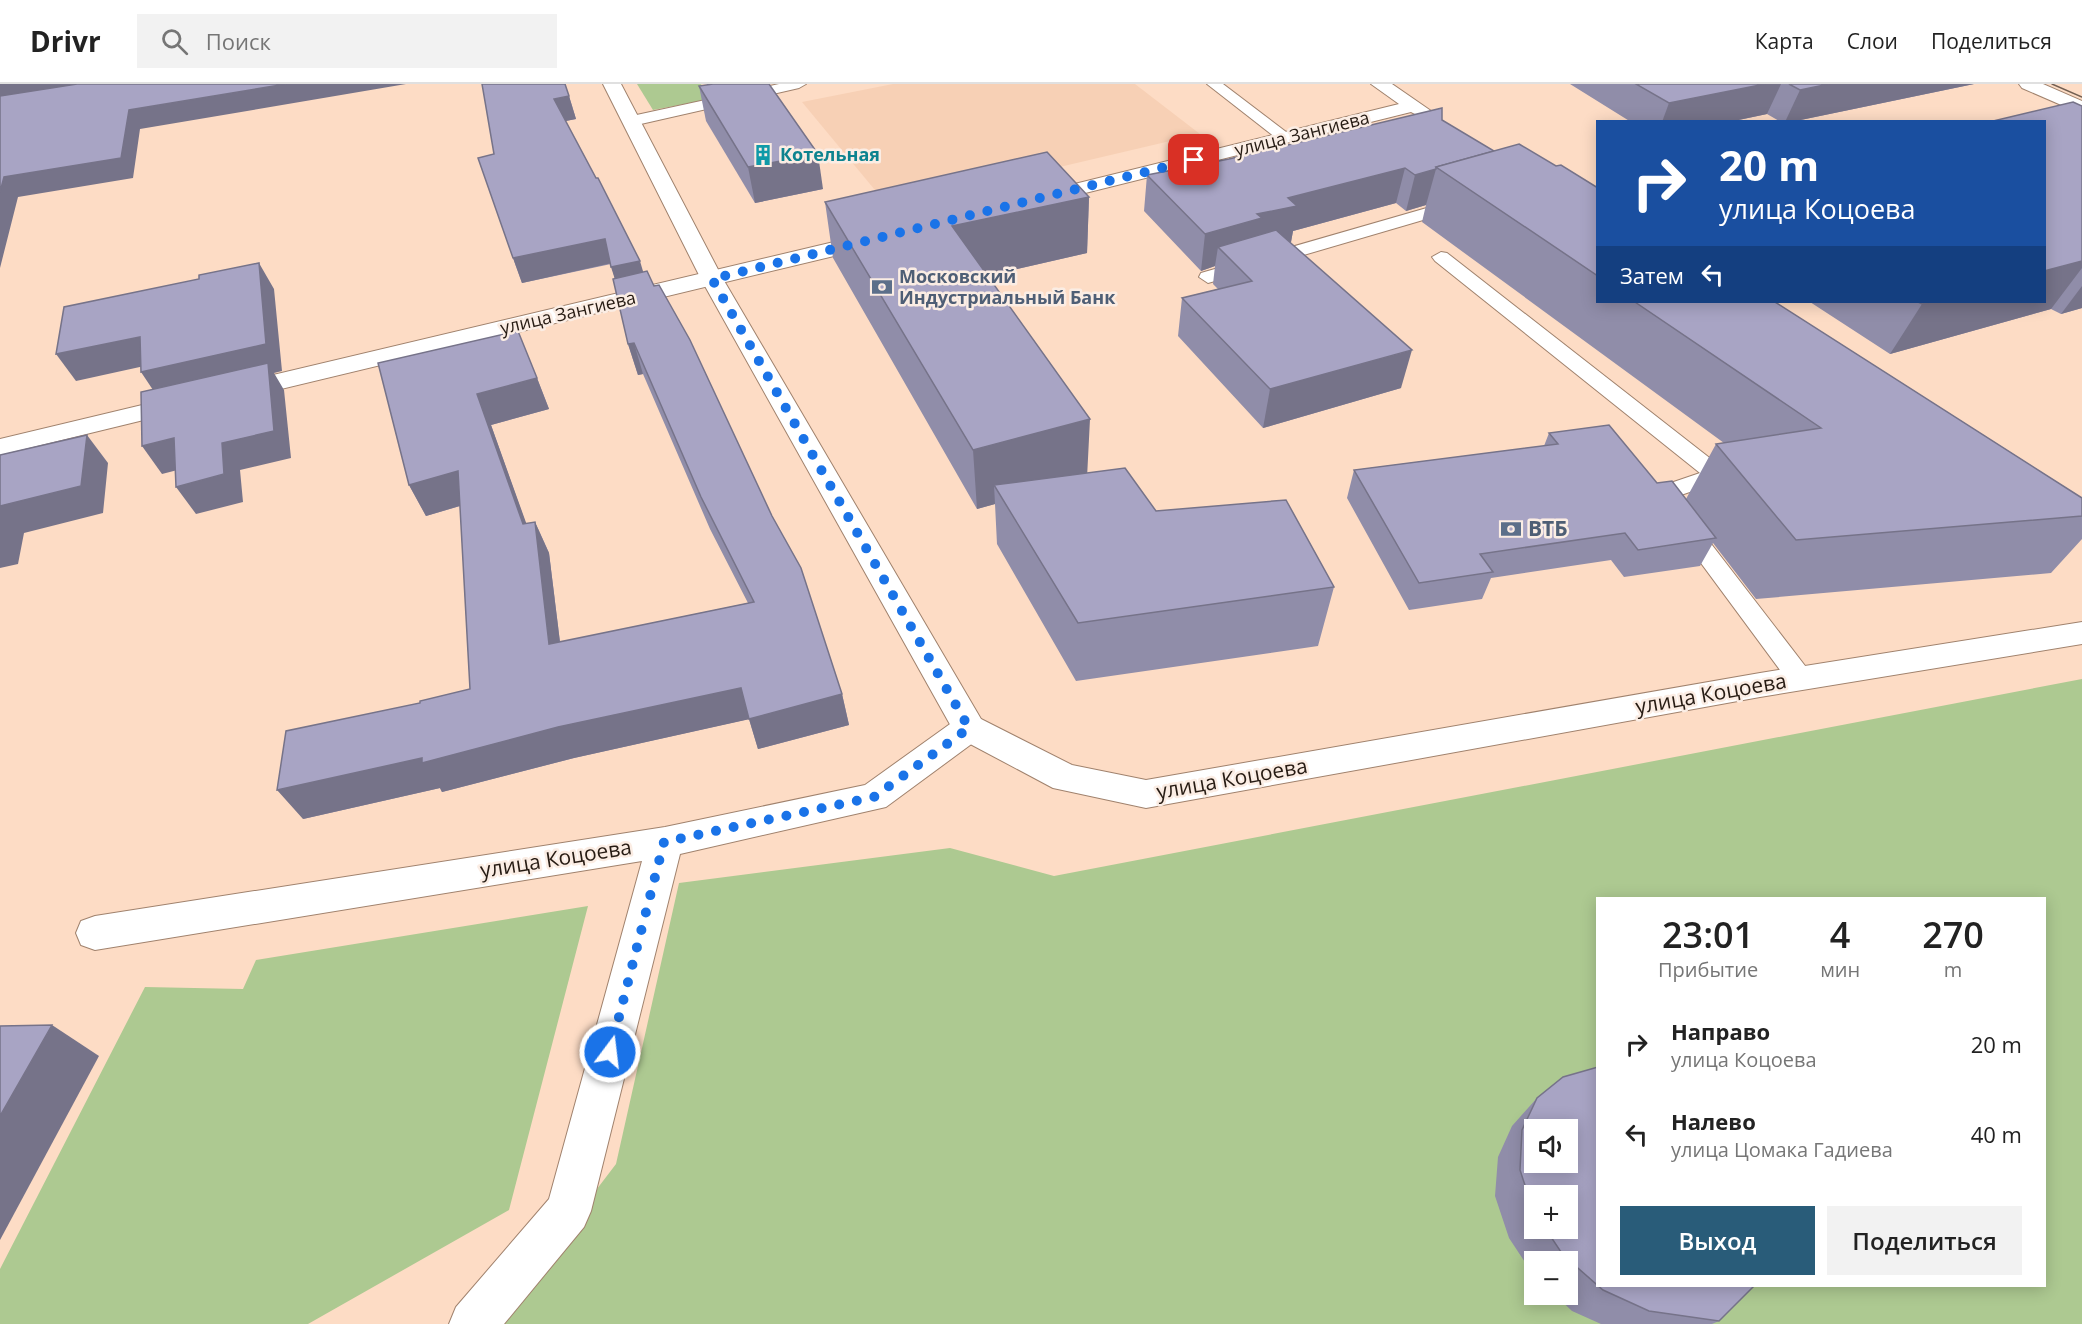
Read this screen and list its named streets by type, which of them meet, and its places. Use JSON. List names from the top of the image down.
{
  "streets": {
    "street": ["улица Зангиева", "улица Коцоева"]
  },
  "places": {
    "building": ["Котельная"],
    "bank": ["Московский Индустриальный Банк", "ВТБ"]
  },
  "page": {
    "header": "Drivr",
    "search": "Поиск",
    "nav": ["Карта", "Слои", "Поделиться"],
    "turn": ["20 m", "улица Коцоева"],
    "then": "Затем",
    "eta": [
      "23:01",
      "Прибытие",
      "4",
      "мин",
      "270",
      "m"
    ],
    "list": [
      {
        "name": "Направо",
        "note": "улица Коцоева",
        "value": "20 m"
      },
      {
        "name": "Налево",
        "note": "улица Цомака Гадиева",
        "value": "40 m"
      }
    ],
    "map_buttons": ["+", "−"],
    "buttons": ["Выход", "Поделиться"]
  }
}
